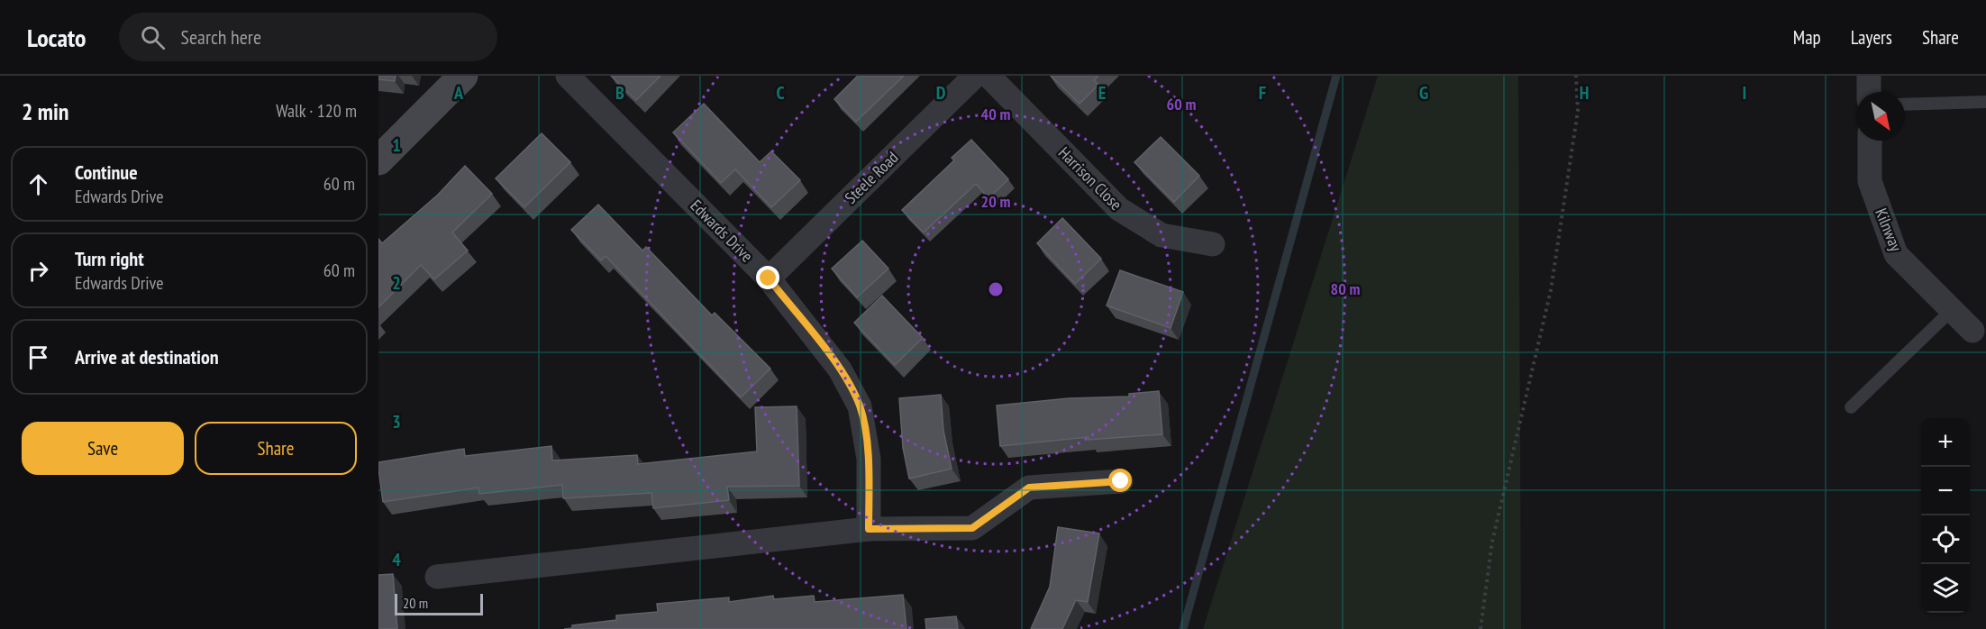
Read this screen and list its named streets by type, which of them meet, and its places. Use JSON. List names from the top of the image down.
{
  "streets": {
    "street": [
      "Steele Road",
      "Harrison Close",
      "Kilnway",
      "Edwards Drive"
    ]
  },
  "crossings": [
    ["Steele Road", "Edwards Drive"]
  ],
  "scale_bar": "20 m",
  "north": "bottom right",
  "page": {
    "header": "Locato",
    "search": "Search here",
    "nav": ["Map", "Layers", "Share"],
    "heading": ["2 min", "Walk · 120 m"],
    "list": [
      ["Continue", "Edwards Drive", "60 m"],
      ["Turn right", "Edwards Drive", "60 m"],
      "Arrive at destination"
    ],
    "buttons": ["Save", "Share"],
    "map_buttons": ["+", "−"],
    "scale": "20 m"
  },
  "grid": {
    "columns": [
      "A",
      "B",
      "C",
      "D",
      "E",
      "F",
      "G",
      "H",
      "I"
    ],
    "rows": [
      "1",
      "2",
      "3",
      "4"
    ]
  },
  "rings": [
    "60 m",
    "40 m",
    "20 m",
    "80 m"
  ]
}
